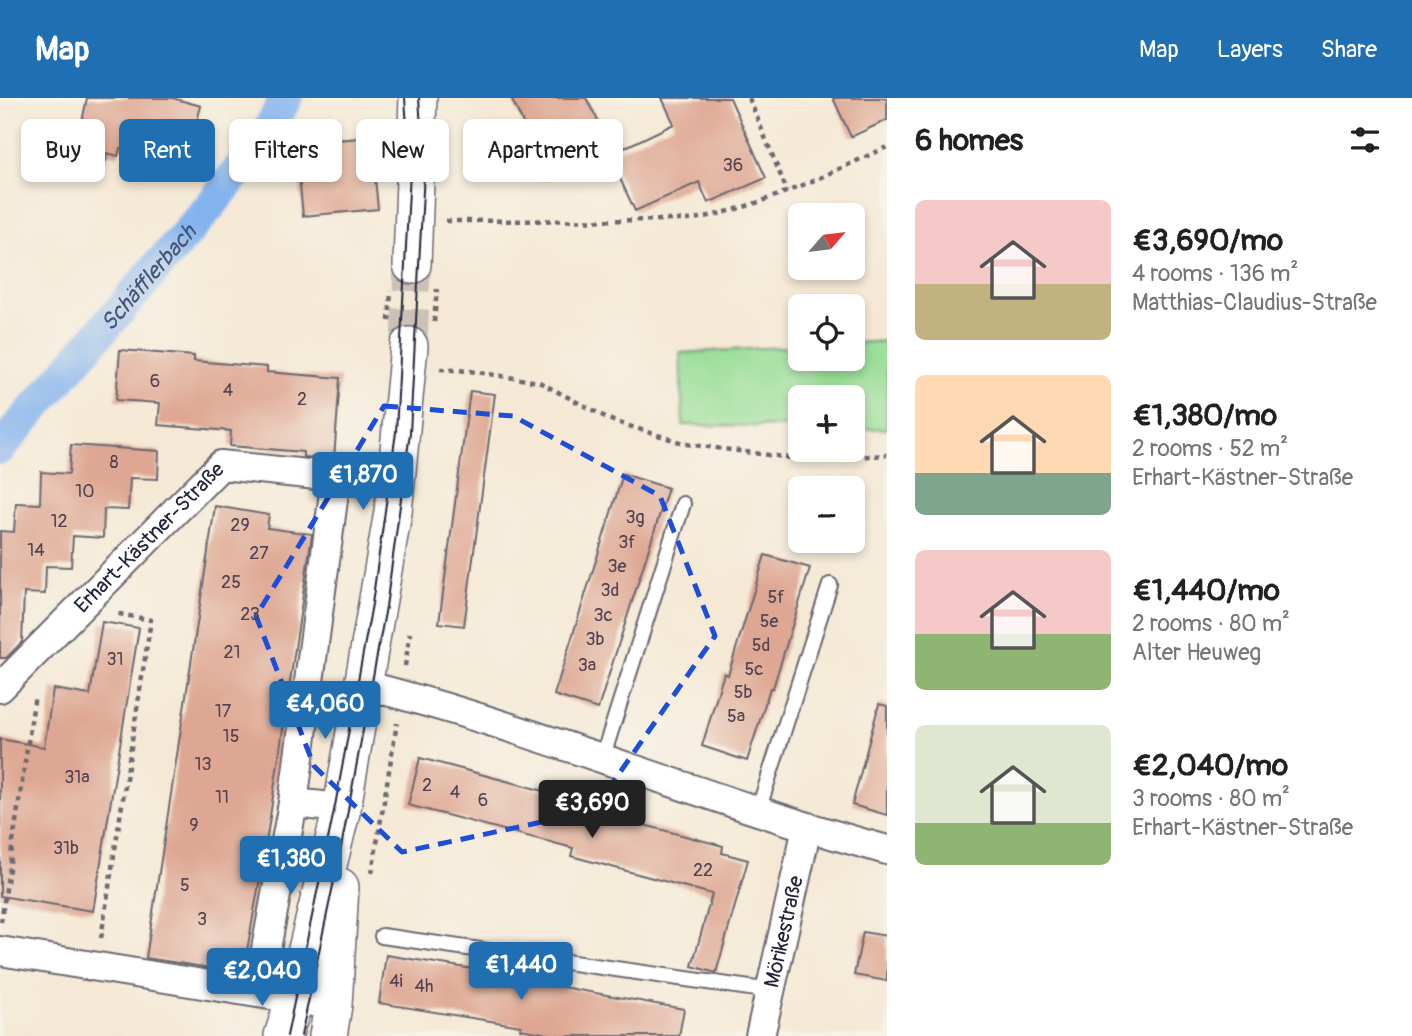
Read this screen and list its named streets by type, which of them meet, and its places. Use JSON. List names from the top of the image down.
{
  "streets": {
    "street": ["Erhart-Kästner-Straße", "Mörikestraße"]
  },
  "water": ["Schäfflerbach"],
  "house_numbers": [
    "36",
    "6",
    "4",
    "2",
    "8",
    "10",
    "3g",
    "12",
    "29",
    "3f",
    "14",
    "27",
    "3e",
    "25",
    "3d",
    "5f",
    "23",
    "3c",
    "5e",
    "3b",
    "5d",
    "21",
    "31",
    "3a",
    "5c",
    "5b",
    "17",
    "5a",
    "15",
    "13",
    "31a",
    "2",
    "4",
    "11",
    "6",
    "9",
    "31b",
    "22",
    "5",
    "3",
    "4i",
    "4h"
  ],
  "north": "top right",
  "page": {
    "header": "Map",
    "nav": ["Map", "Layers", "Share"],
    "heading": "6 homes",
    "chip": [
      "Buy",
      "Rent",
      "Filters",
      "New",
      "Apartment"
    ],
    "list": [
      {
        "name": "€3,690/mo",
        "note": "4 rooms · 136 m² · Matthias-Claudius-Straße"
      },
      {
        "name": "€1,380/mo",
        "note": "2 rooms · 52 m² · Erhart-Kästner-Straße"
      },
      {
        "name": "€1,440/mo",
        "note": "2 rooms · 80 m² · Alter Heuweg"
      },
      {
        "name": "€2,040/mo",
        "note": "3 rooms · 80 m² · Erhart-Kästner-Straße"
      }
    ],
    "map_buttons": ["+", "−"],
    "price": [
      "€1,870",
      "€4,060",
      "€3,690",
      "€1,380",
      "€1,440",
      "€2,040"
    ]
  }
}
